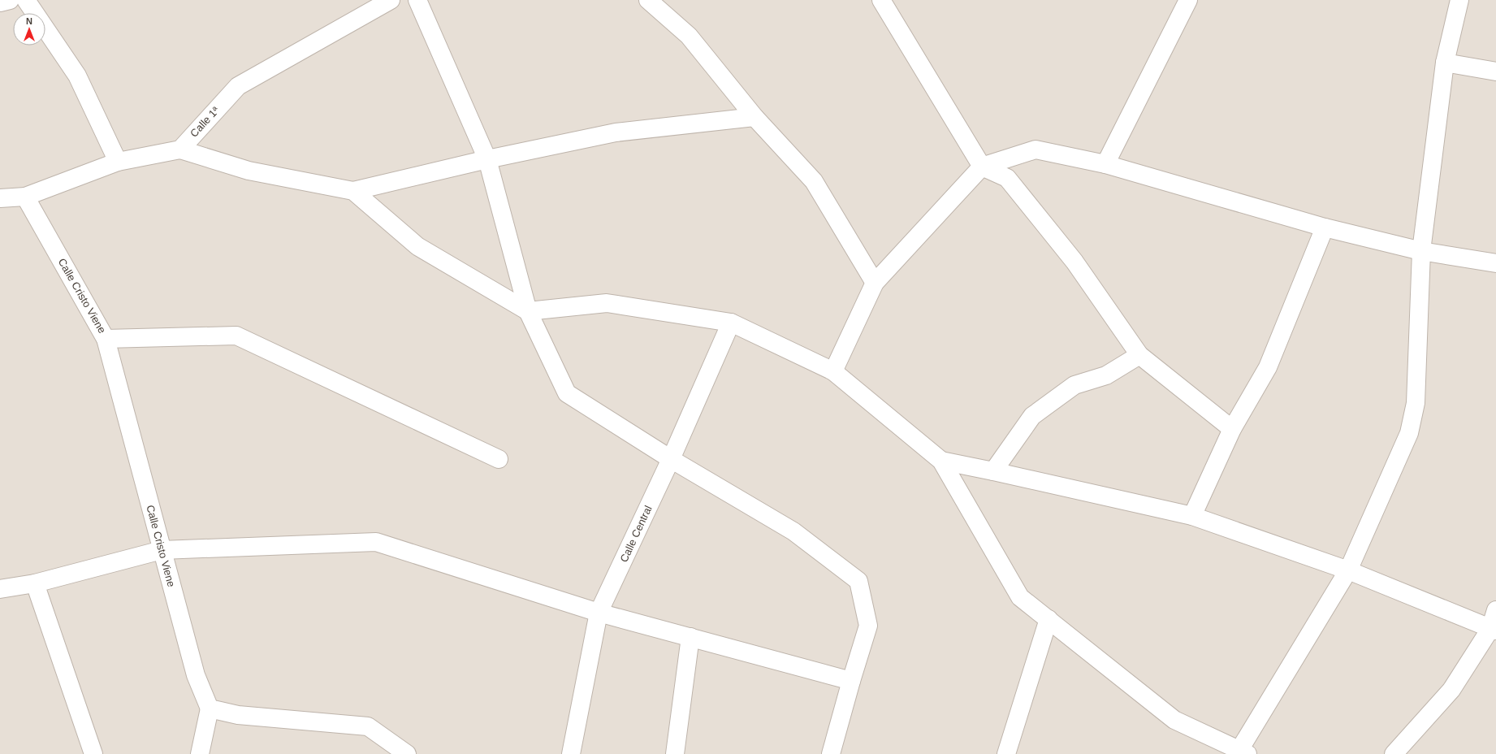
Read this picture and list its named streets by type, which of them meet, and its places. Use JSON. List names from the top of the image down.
{
  "streets": {
    "street": ["Calle 1ª", "Calle Cristo Viene", "Calle Central"]
  },
  "north": "top"
}
